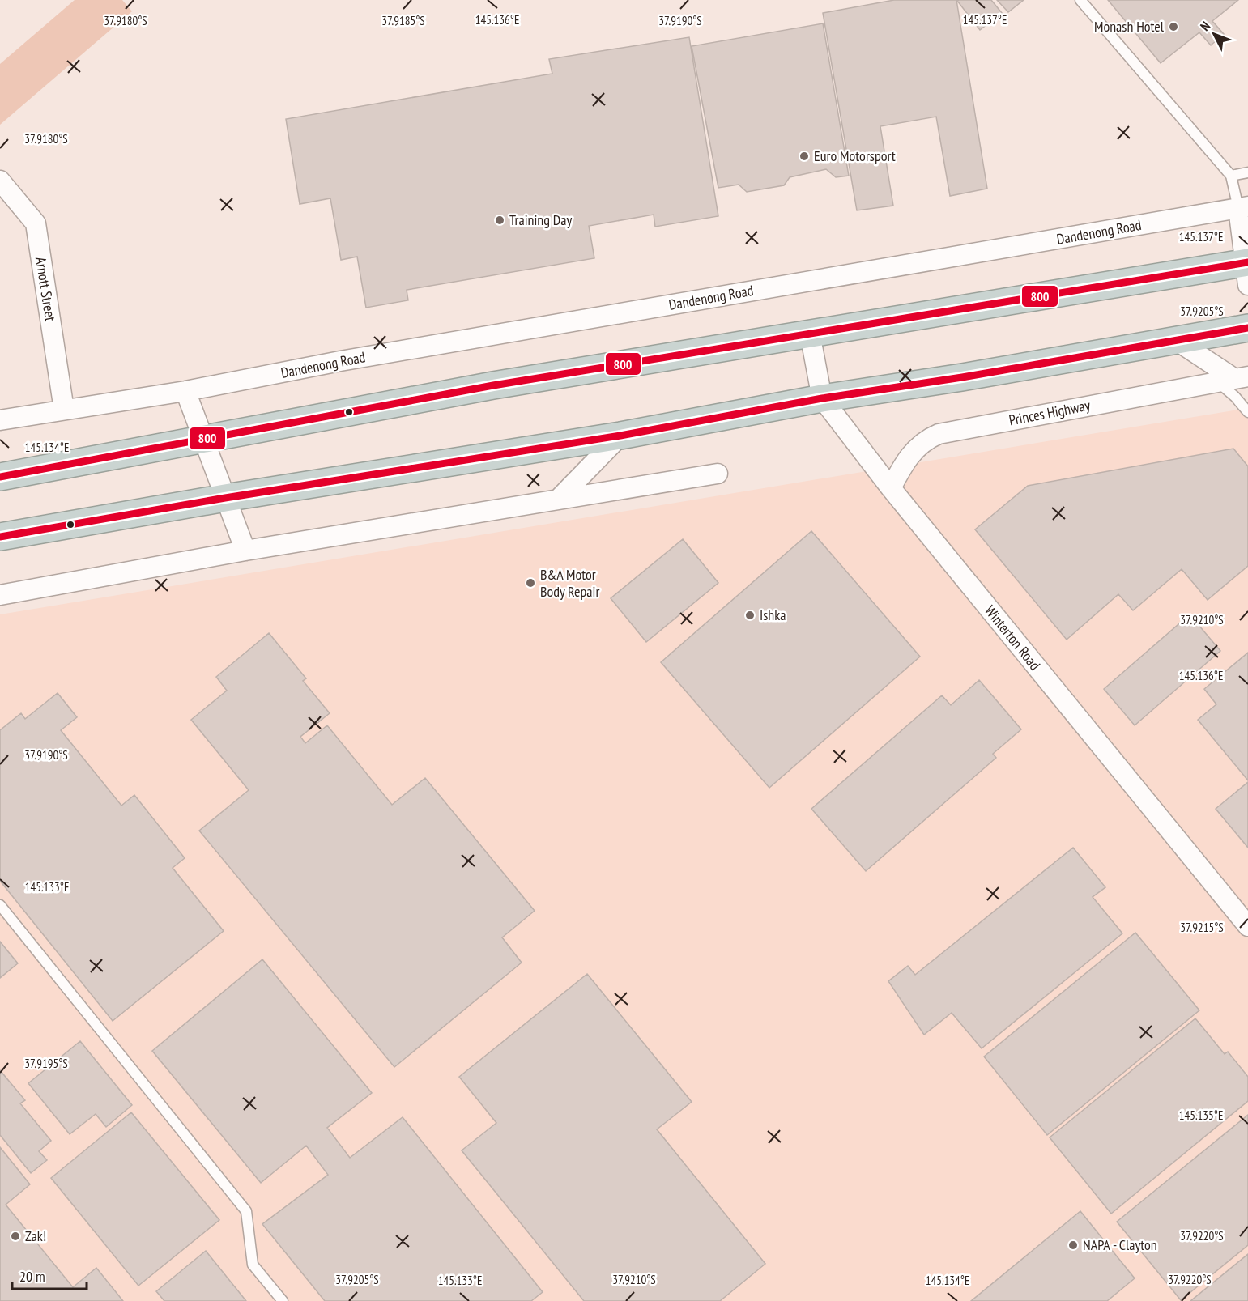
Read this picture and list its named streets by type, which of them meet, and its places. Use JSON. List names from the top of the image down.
{
  "streets": {
    "street": [
      "Dandenong Road",
      "Arnott Street",
      "Princes Highway",
      "Winterton Road"
    ]
  },
  "crossings": [
    ["Dandenong Road", "Arnott Street"],
    ["Princes Highway", "Winterton Road"]
  ],
  "places": [
    "Monash Hotel",
    "Euro Motorsport",
    "Training Day",
    "B&A Motor Body Repair",
    "Ishka",
    "Zak!",
    "NAPA - Clayton"
  ],
  "lines": ["transit line 800"],
  "scale_bar": "20 m",
  "north": "top left",
  "coordinates": [
    "145.136°E",
    "145.137°E",
    "37.9180°S",
    "37.9185°S",
    "37.9190°S",
    "37.9205°S",
    "145.134°E",
    "37.9210°S",
    "145.133°E",
    "37.9215°S",
    "37.9195°S",
    "145.135°E",
    "37.9220°S"
  ]
}
